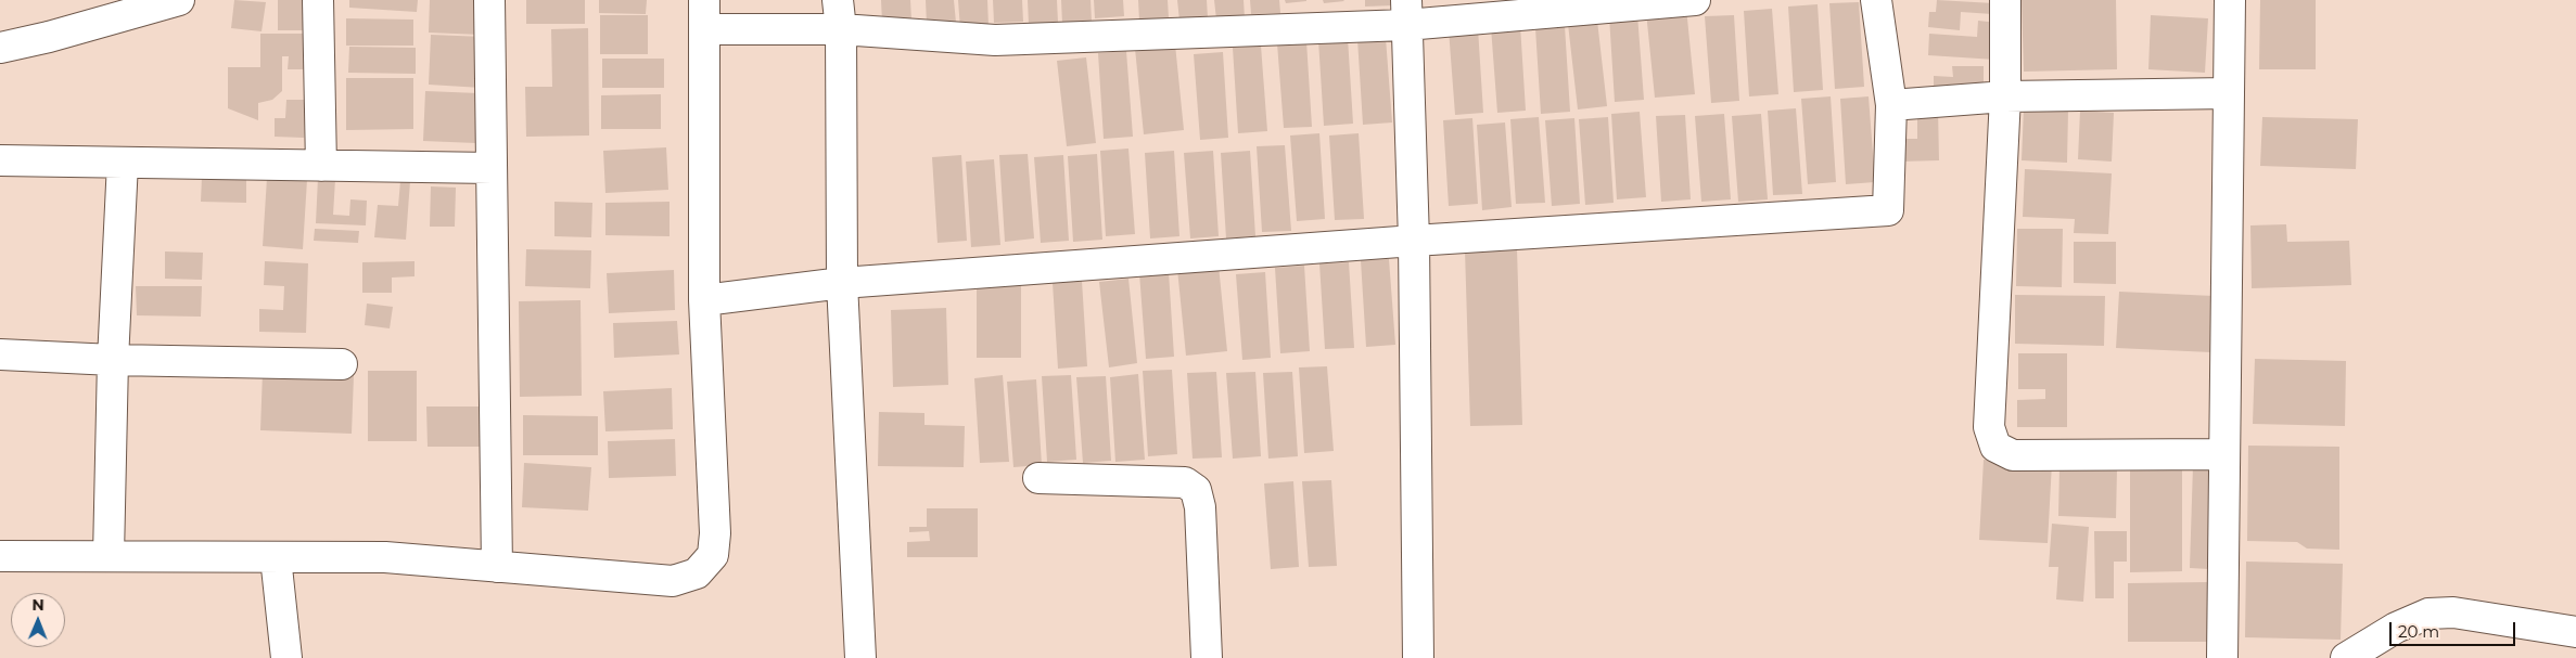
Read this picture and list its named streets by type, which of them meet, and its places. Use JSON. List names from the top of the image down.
{
  "scale_bar": "20 m",
  "north": "top"
}
